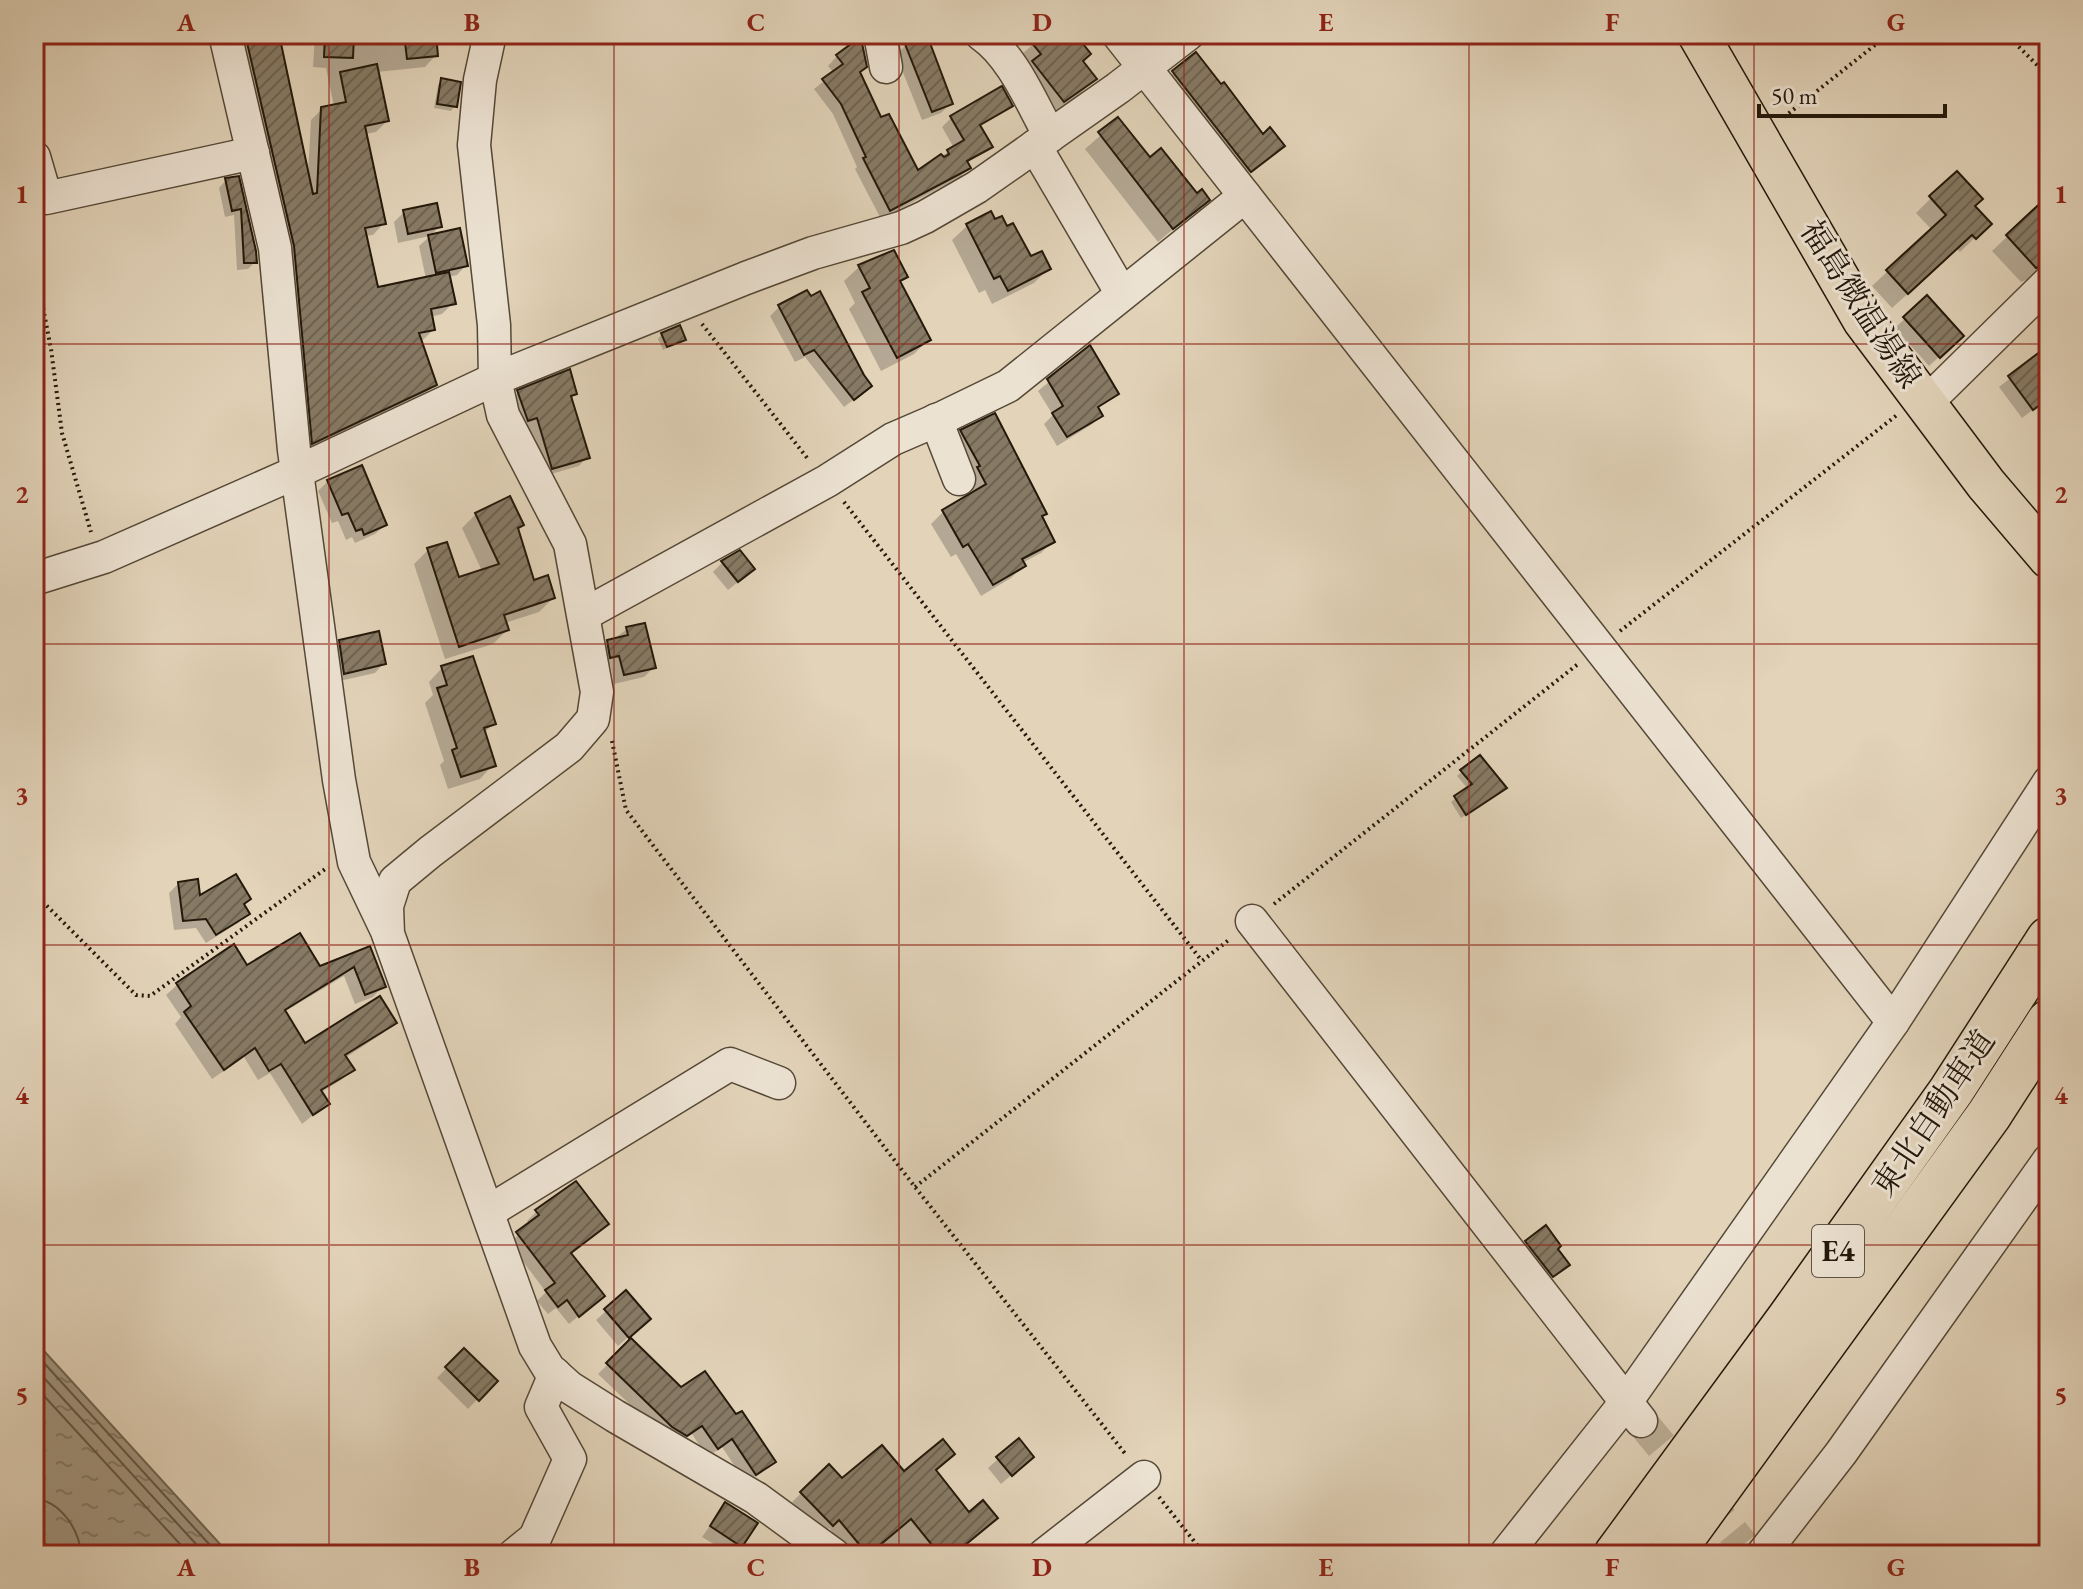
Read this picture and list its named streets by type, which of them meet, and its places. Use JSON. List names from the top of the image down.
{
  "streets": {
    "highway": ["東北自動車道", "E4"],
    "main road": ["福島微温湯線"]
  },
  "scale_bar": "50 m",
  "grid": {
    "columns": [
      "A",
      "B",
      "C",
      "D",
      "E",
      "F",
      "G"
    ],
    "rows": [
      "1",
      "2",
      "3",
      "4",
      "5"
    ]
  }
}
